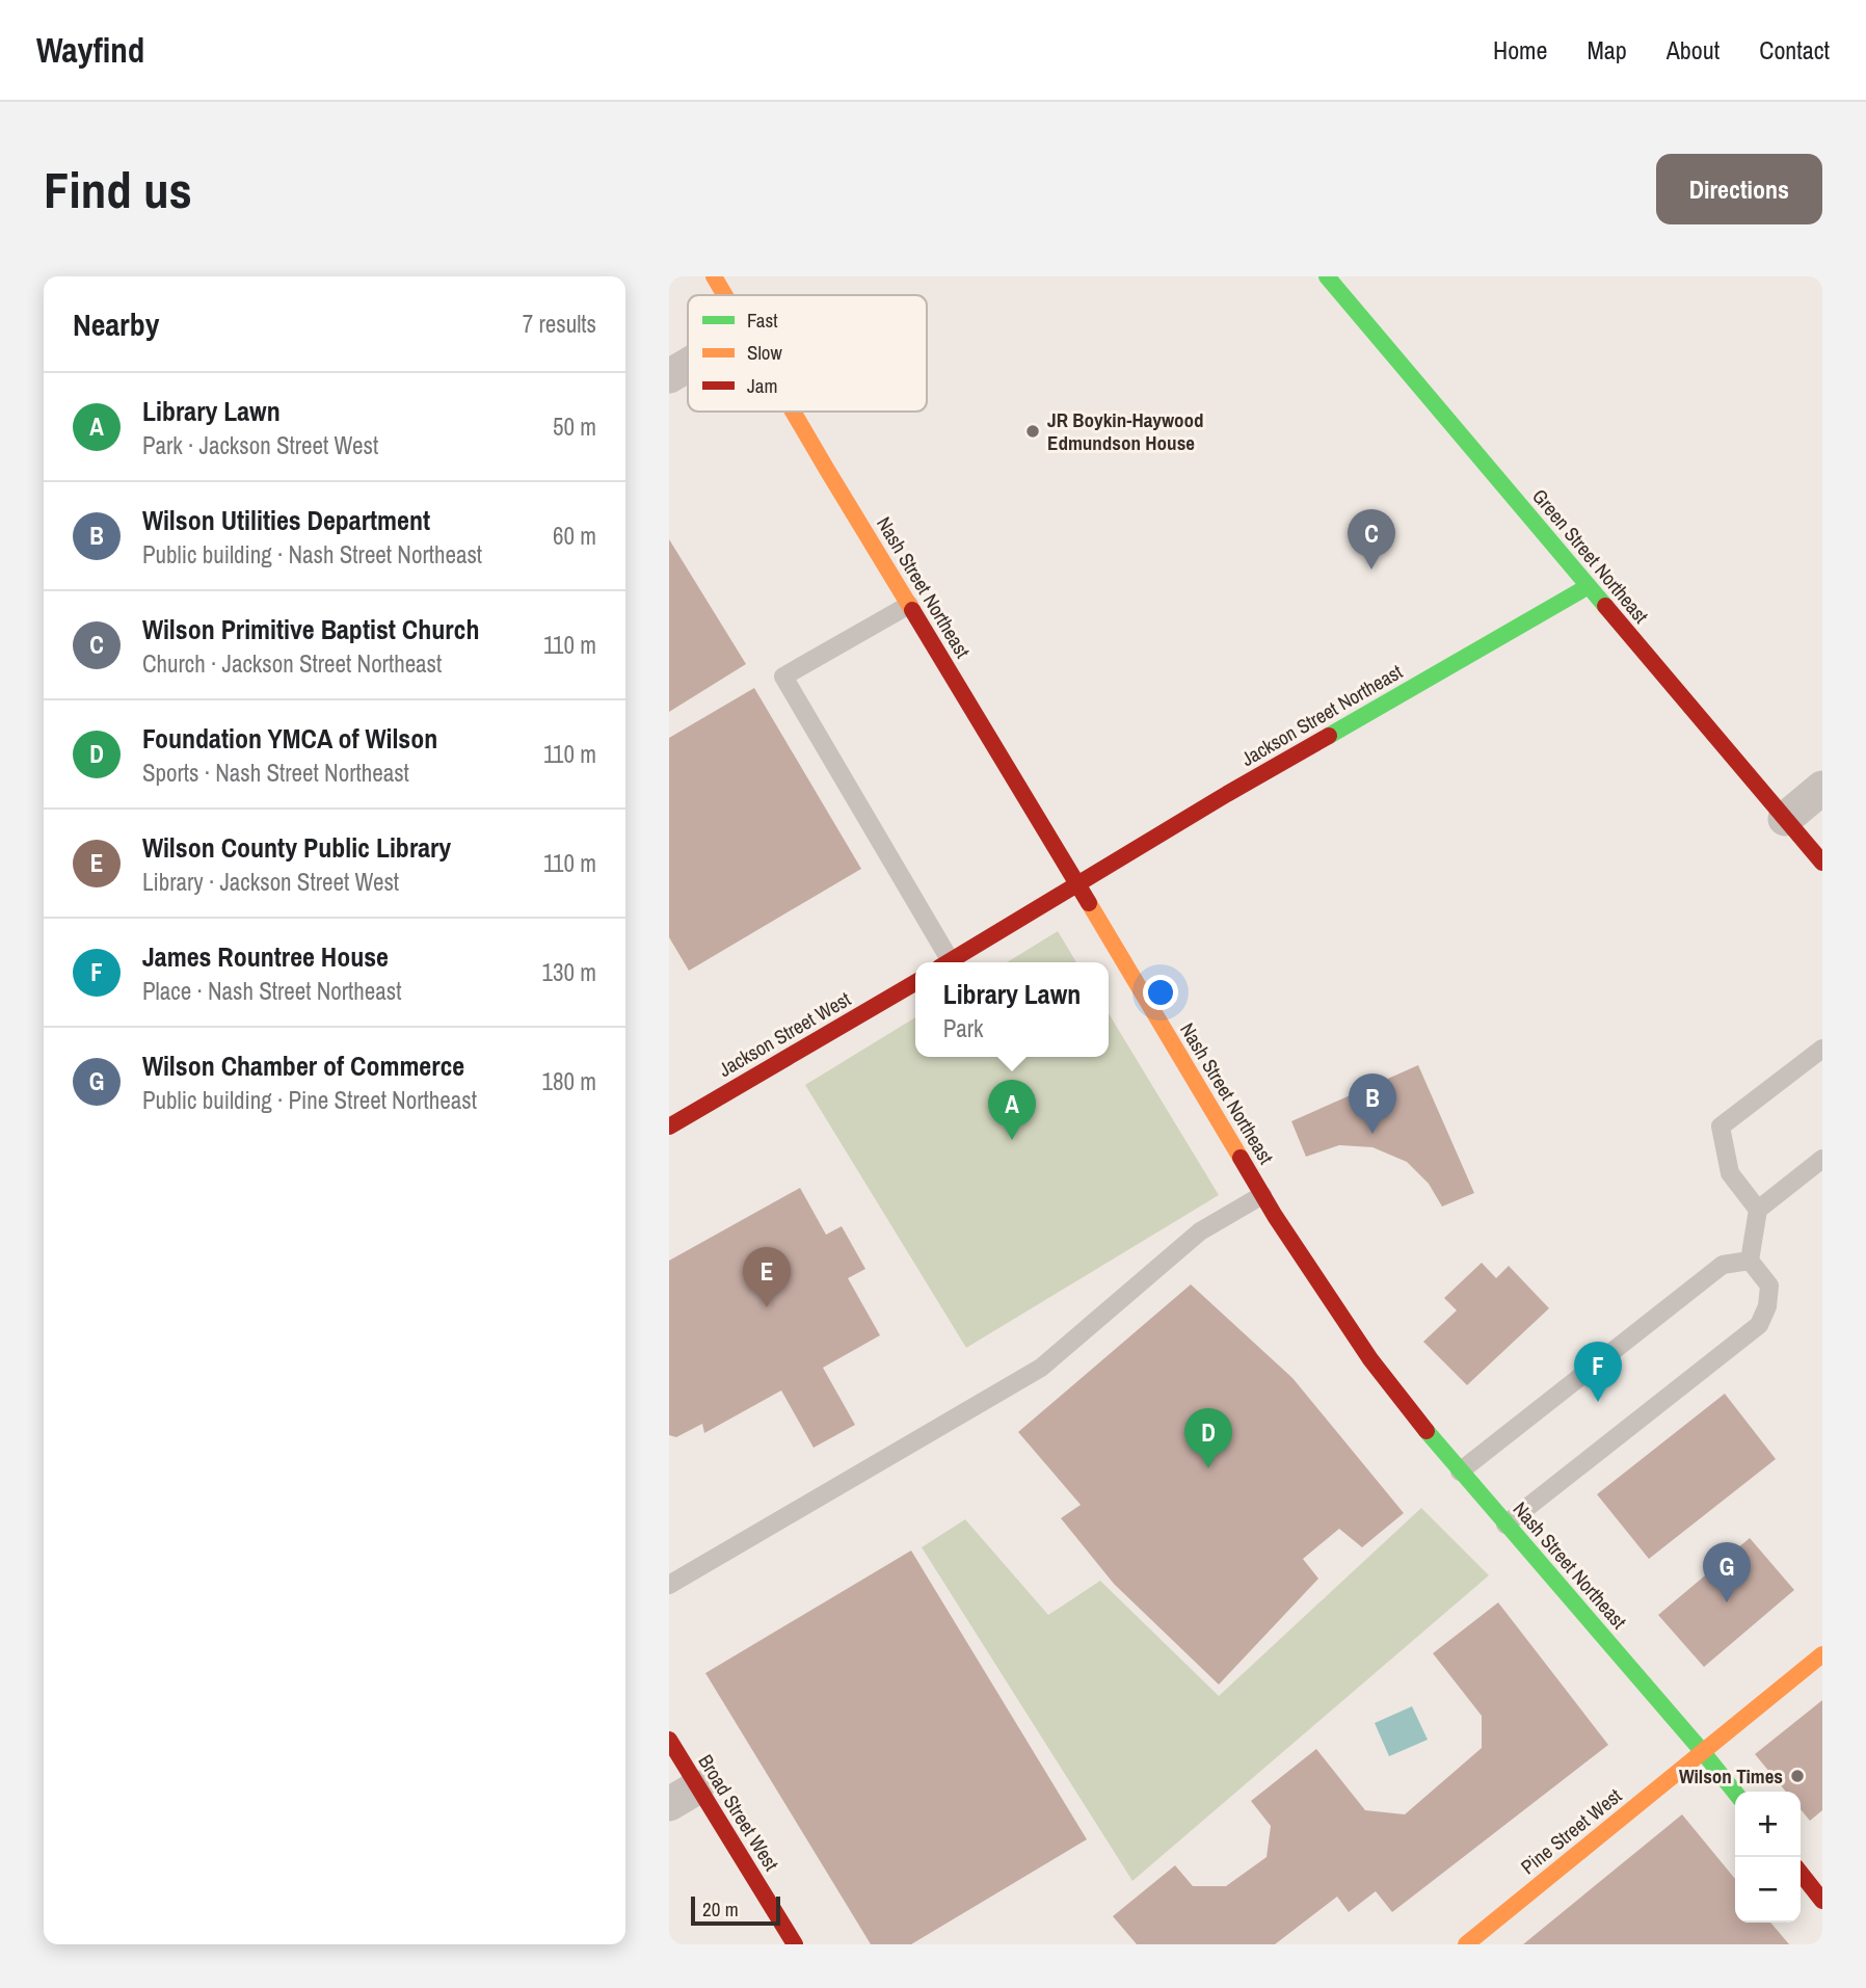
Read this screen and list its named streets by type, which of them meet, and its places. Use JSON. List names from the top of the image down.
{
  "streets": {
    "street": [
      "Green Street Northeast",
      "Nash Street Northeast",
      "Jackson Street Northeast",
      "Jackson Street West",
      "Broad Street West",
      "Pine Street West"
    ]
  },
  "crossings": [
    ["Green Street Northeast", "Jackson Street Northeast"],
    ["Nash Street Northeast", "Jackson Street Northeast"],
    ["Nash Street Northeast", "Pine Street West"]
  ],
  "places": ["JR Boykin-Haywood Edmundson House", "Wilson Times"],
  "legend": ["Fast", "Slow", "Jam"],
  "scale_bar": "20 m",
  "page": {
    "header": "Wayfind",
    "nav": [
      "Home",
      "Map",
      "About",
      "Contact"
    ],
    "buttons": "Directions",
    "title": "Find us",
    "heading": ["Nearby", "7 results"],
    "list": [
      {
        "mark": "A",
        "name": "Library Lawn",
        "note": "Park · Jackson Street West",
        "value": "50 m"
      },
      {
        "mark": "B",
        "name": "Wilson Utilities Department",
        "note": "Public building · Nash Street Northeast",
        "value": "60 m"
      },
      {
        "mark": "C",
        "name": "Wilson Primitive Baptist Church",
        "note": "Church · Jackson Street Northeast",
        "value": "110 m"
      },
      {
        "mark": "D",
        "name": "Foundation YMCA of Wilson",
        "note": "Sports · Nash Street Northeast",
        "value": "110 m"
      },
      {
        "mark": "E",
        "name": "Wilson County Public Library",
        "note": "Library · Jackson Street West",
        "value": "110 m"
      },
      {
        "mark": "F",
        "name": "James Rountree House",
        "note": "Place · Nash Street Northeast",
        "value": "130 m"
      },
      {
        "mark": "G",
        "name": "Wilson Chamber of Commerce",
        "note": "Public building · Pine Street Northeast",
        "value": "180 m"
      }
    ],
    "pins": [
      "C",
      "B",
      "A",
      "E",
      "F",
      "D",
      "G"
    ],
    "popup": ["Library Lawn", "Park"],
    "map_buttons": ["+", "−"],
    "scale": "20 m"
  }
}
